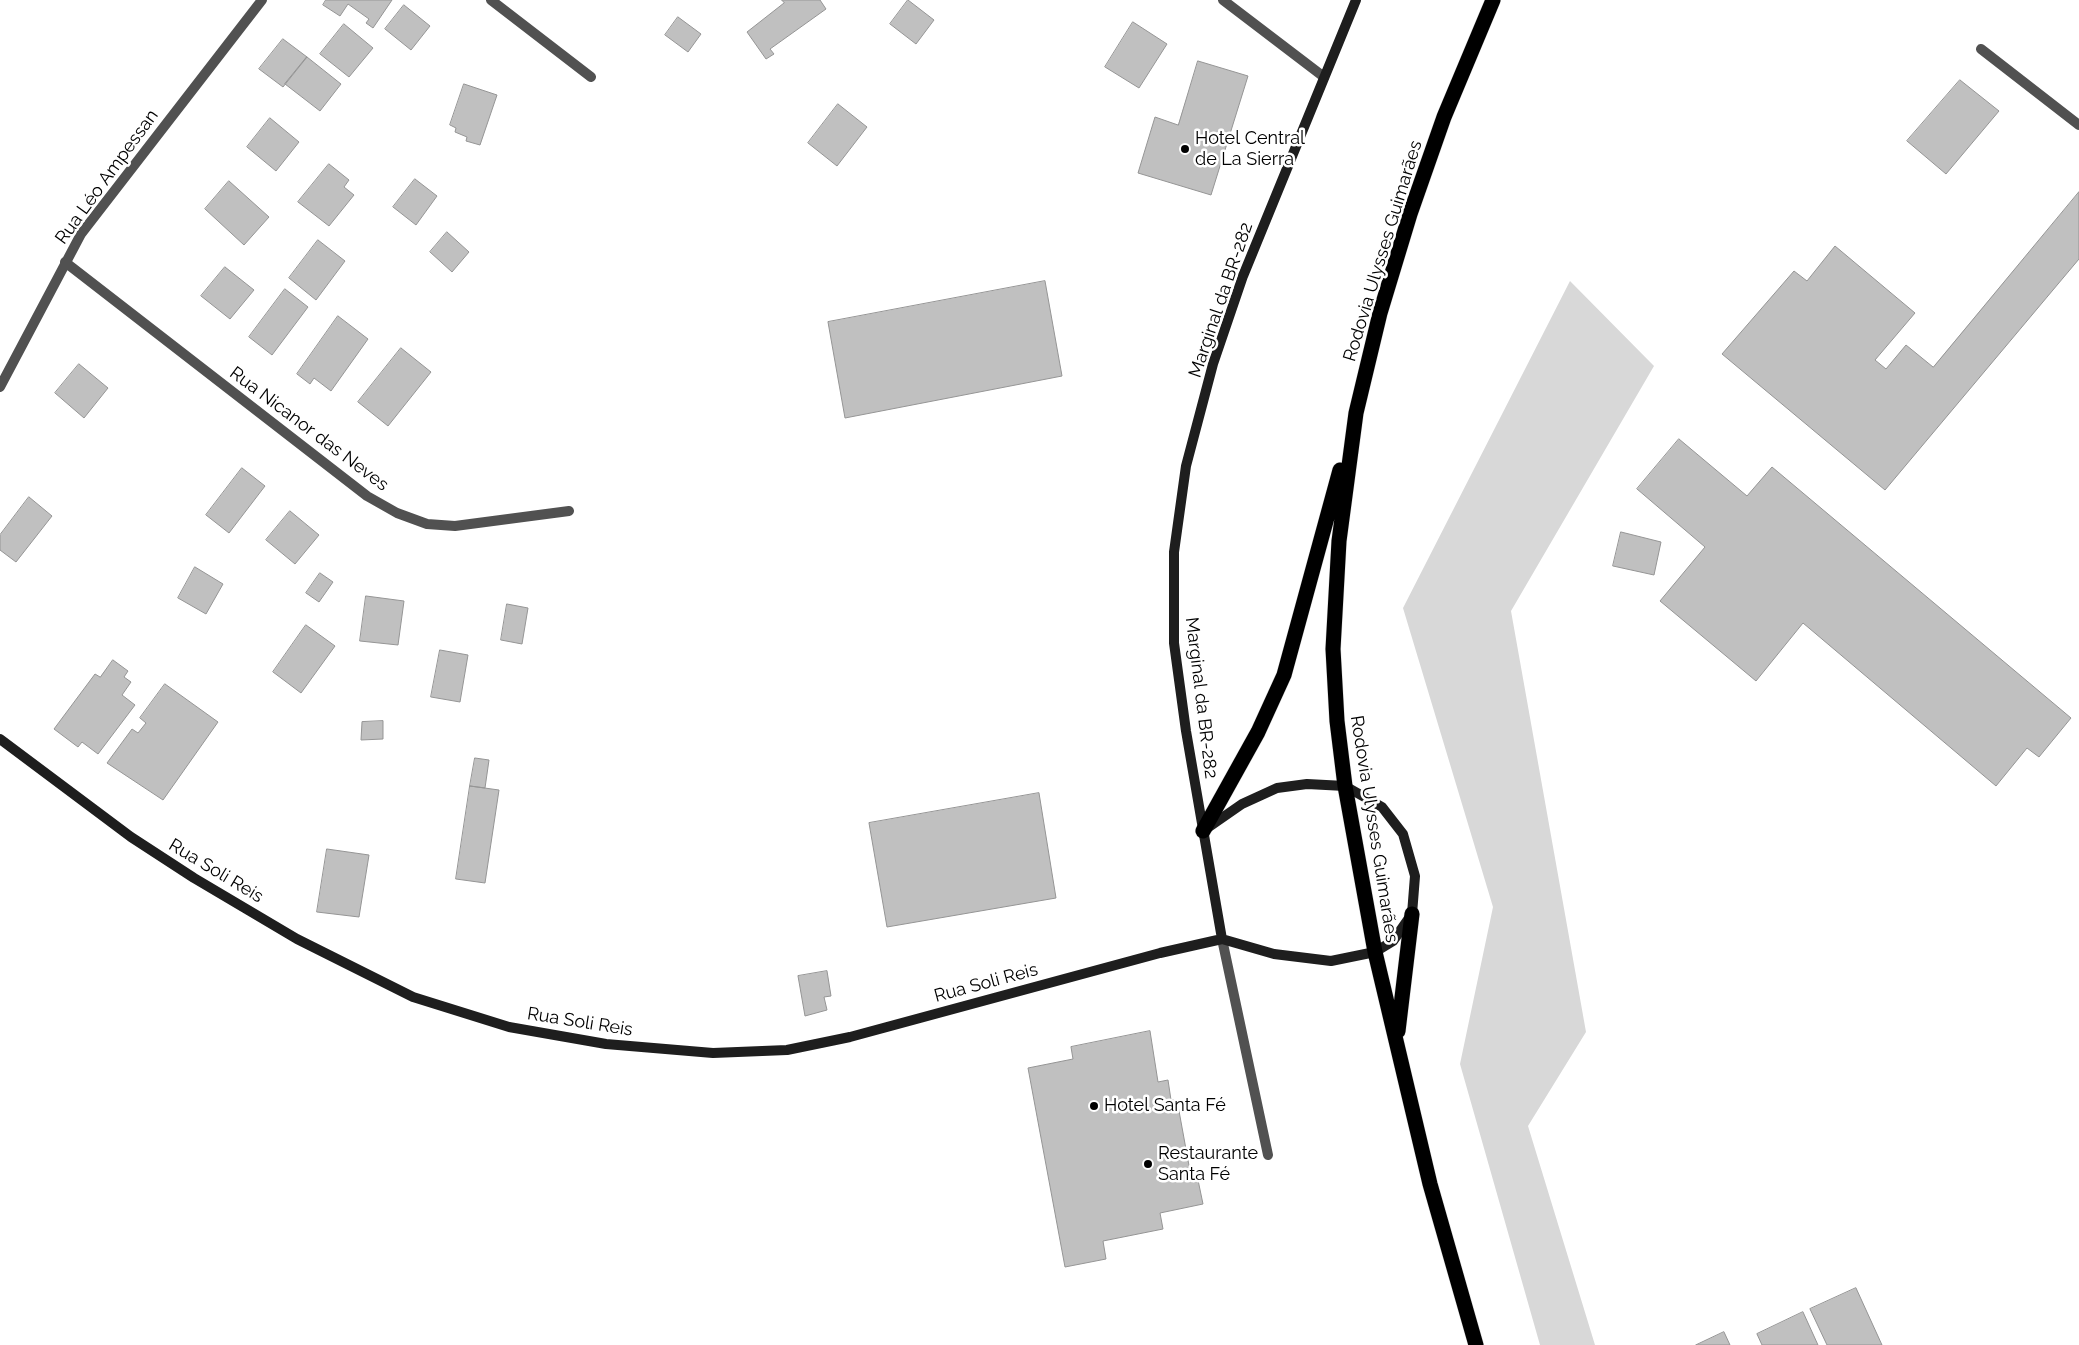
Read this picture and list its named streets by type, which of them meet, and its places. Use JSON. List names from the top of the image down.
{
  "streets": {
    "highway": ["Rodovia Ulysses Guimarães"],
    "street": [
      "Rua Léo Ampessan",
      "Marginal da BR-282",
      "Rua Nicanor das Neves",
      "Rua Soli Reis"
    ]
  },
  "crossings": [
    ["Rua Léo Ampessan", "Rua Nicanor das Neves"],
    ["Marginal da BR-282", "Rua Soli Reis"]
  ],
  "places": ["Hotel Central de La Sierra", "Hotel Santa Fé", "Restaurante Santa Fé"]
}
